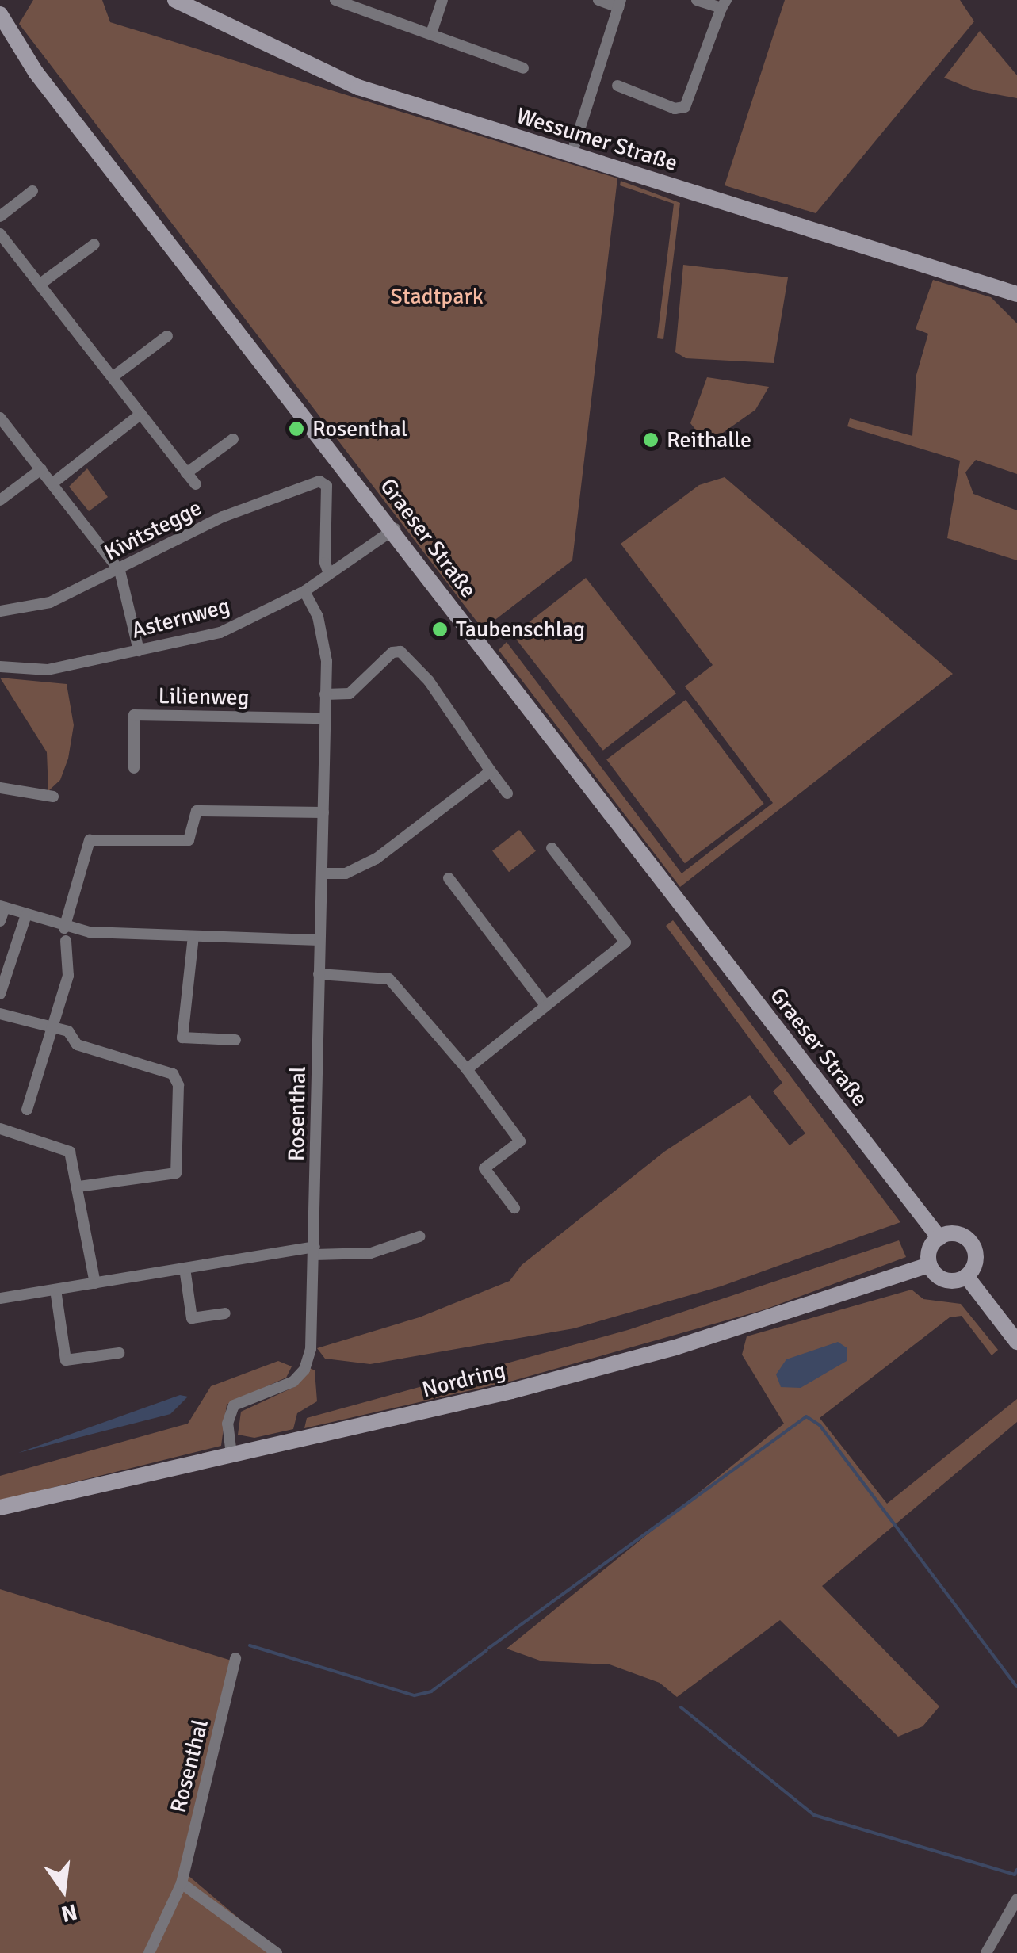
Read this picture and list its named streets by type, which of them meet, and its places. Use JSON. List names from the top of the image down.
{
  "streets": {
    "main road": ["Wessumer Straße", "Graeser Straße", "Nordring"],
    "street": [
      "Kivitstegge",
      "Asternweg",
      "Lilienweg",
      "Rosenthal"
    ]
  },
  "crossings": [
    ["Kivitstegge", "Asternweg"],
    ["Graeser Straße", "Asternweg"],
    ["Graeser Straße", "Nordring"],
    ["Asternweg", "Rosenthal"],
    ["Lilienweg", "Rosenthal"],
    ["Rosenthal", "Nordring"]
  ],
  "parks": ["Stadtpark"],
  "places": ["Rosenthal", "Reithalle", "Taubenschlag"],
  "north": "bottom"
}
